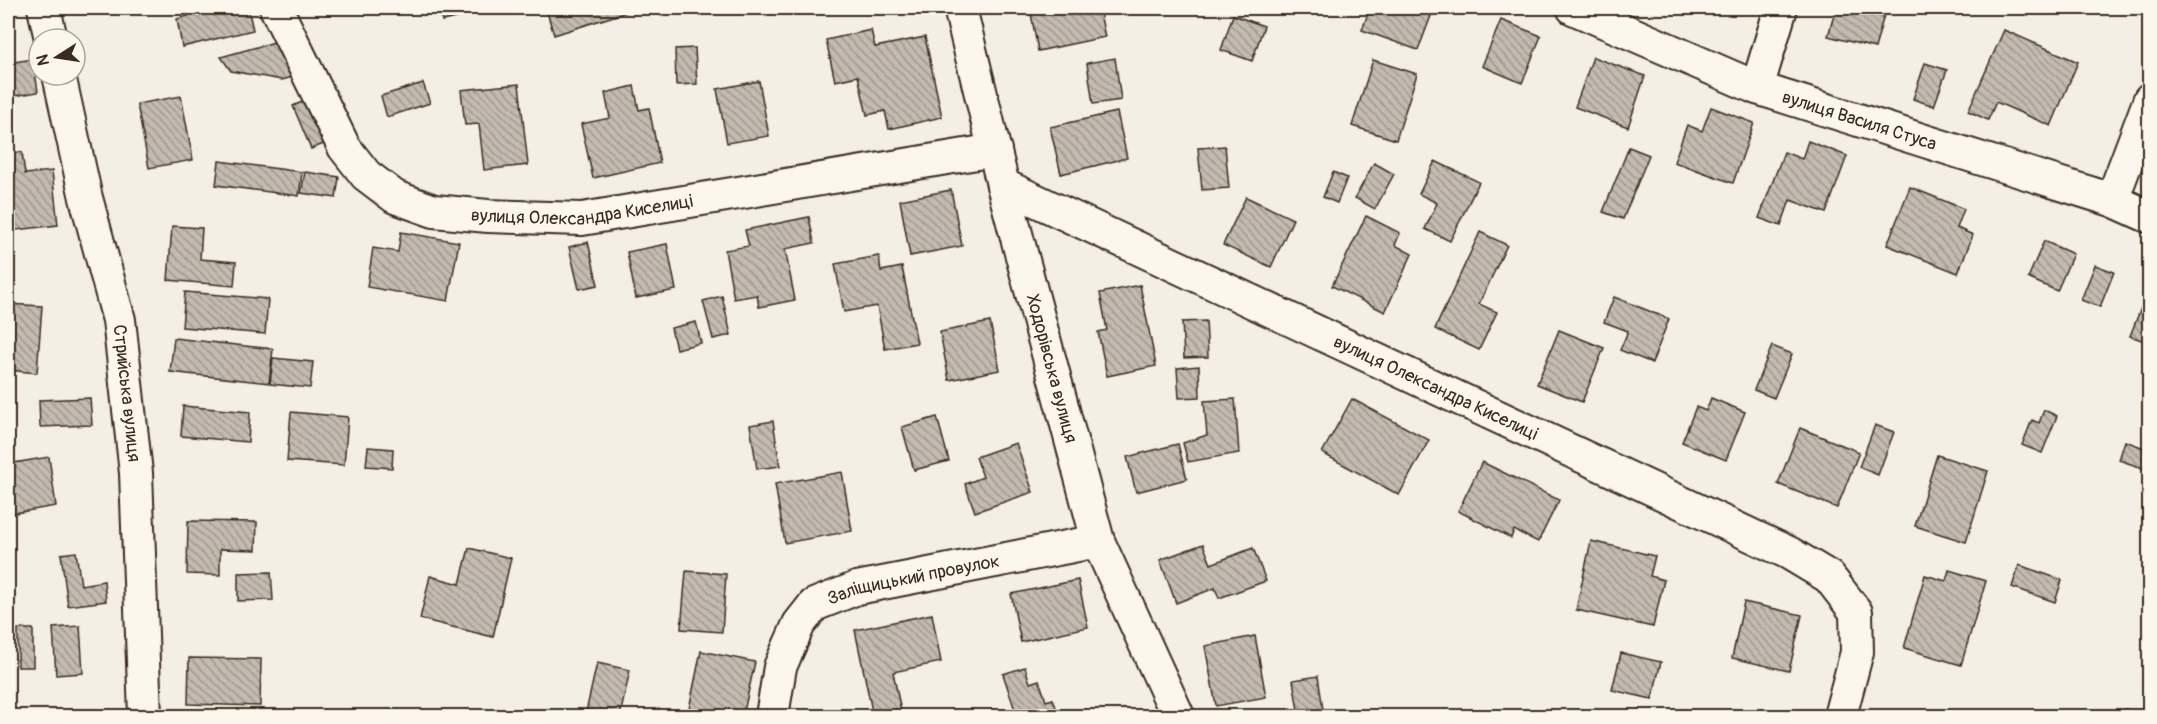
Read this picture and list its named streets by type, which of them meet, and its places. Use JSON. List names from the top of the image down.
{
  "streets": {
    "street": [
      "вулиця Василя Стуса",
      "вулиця Олександра Киселиці",
      "Ходорівська вулиця",
      "Стрийська вулиця",
      "Заліщицький провулок"
    ]
  },
  "crossings": [
    ["вулиця Олександра Киселиці", "Ходорівська вулиця"],
    ["Ходорівська вулиця", "Заліщицький провулок"]
  ],
  "north": "left"
}
